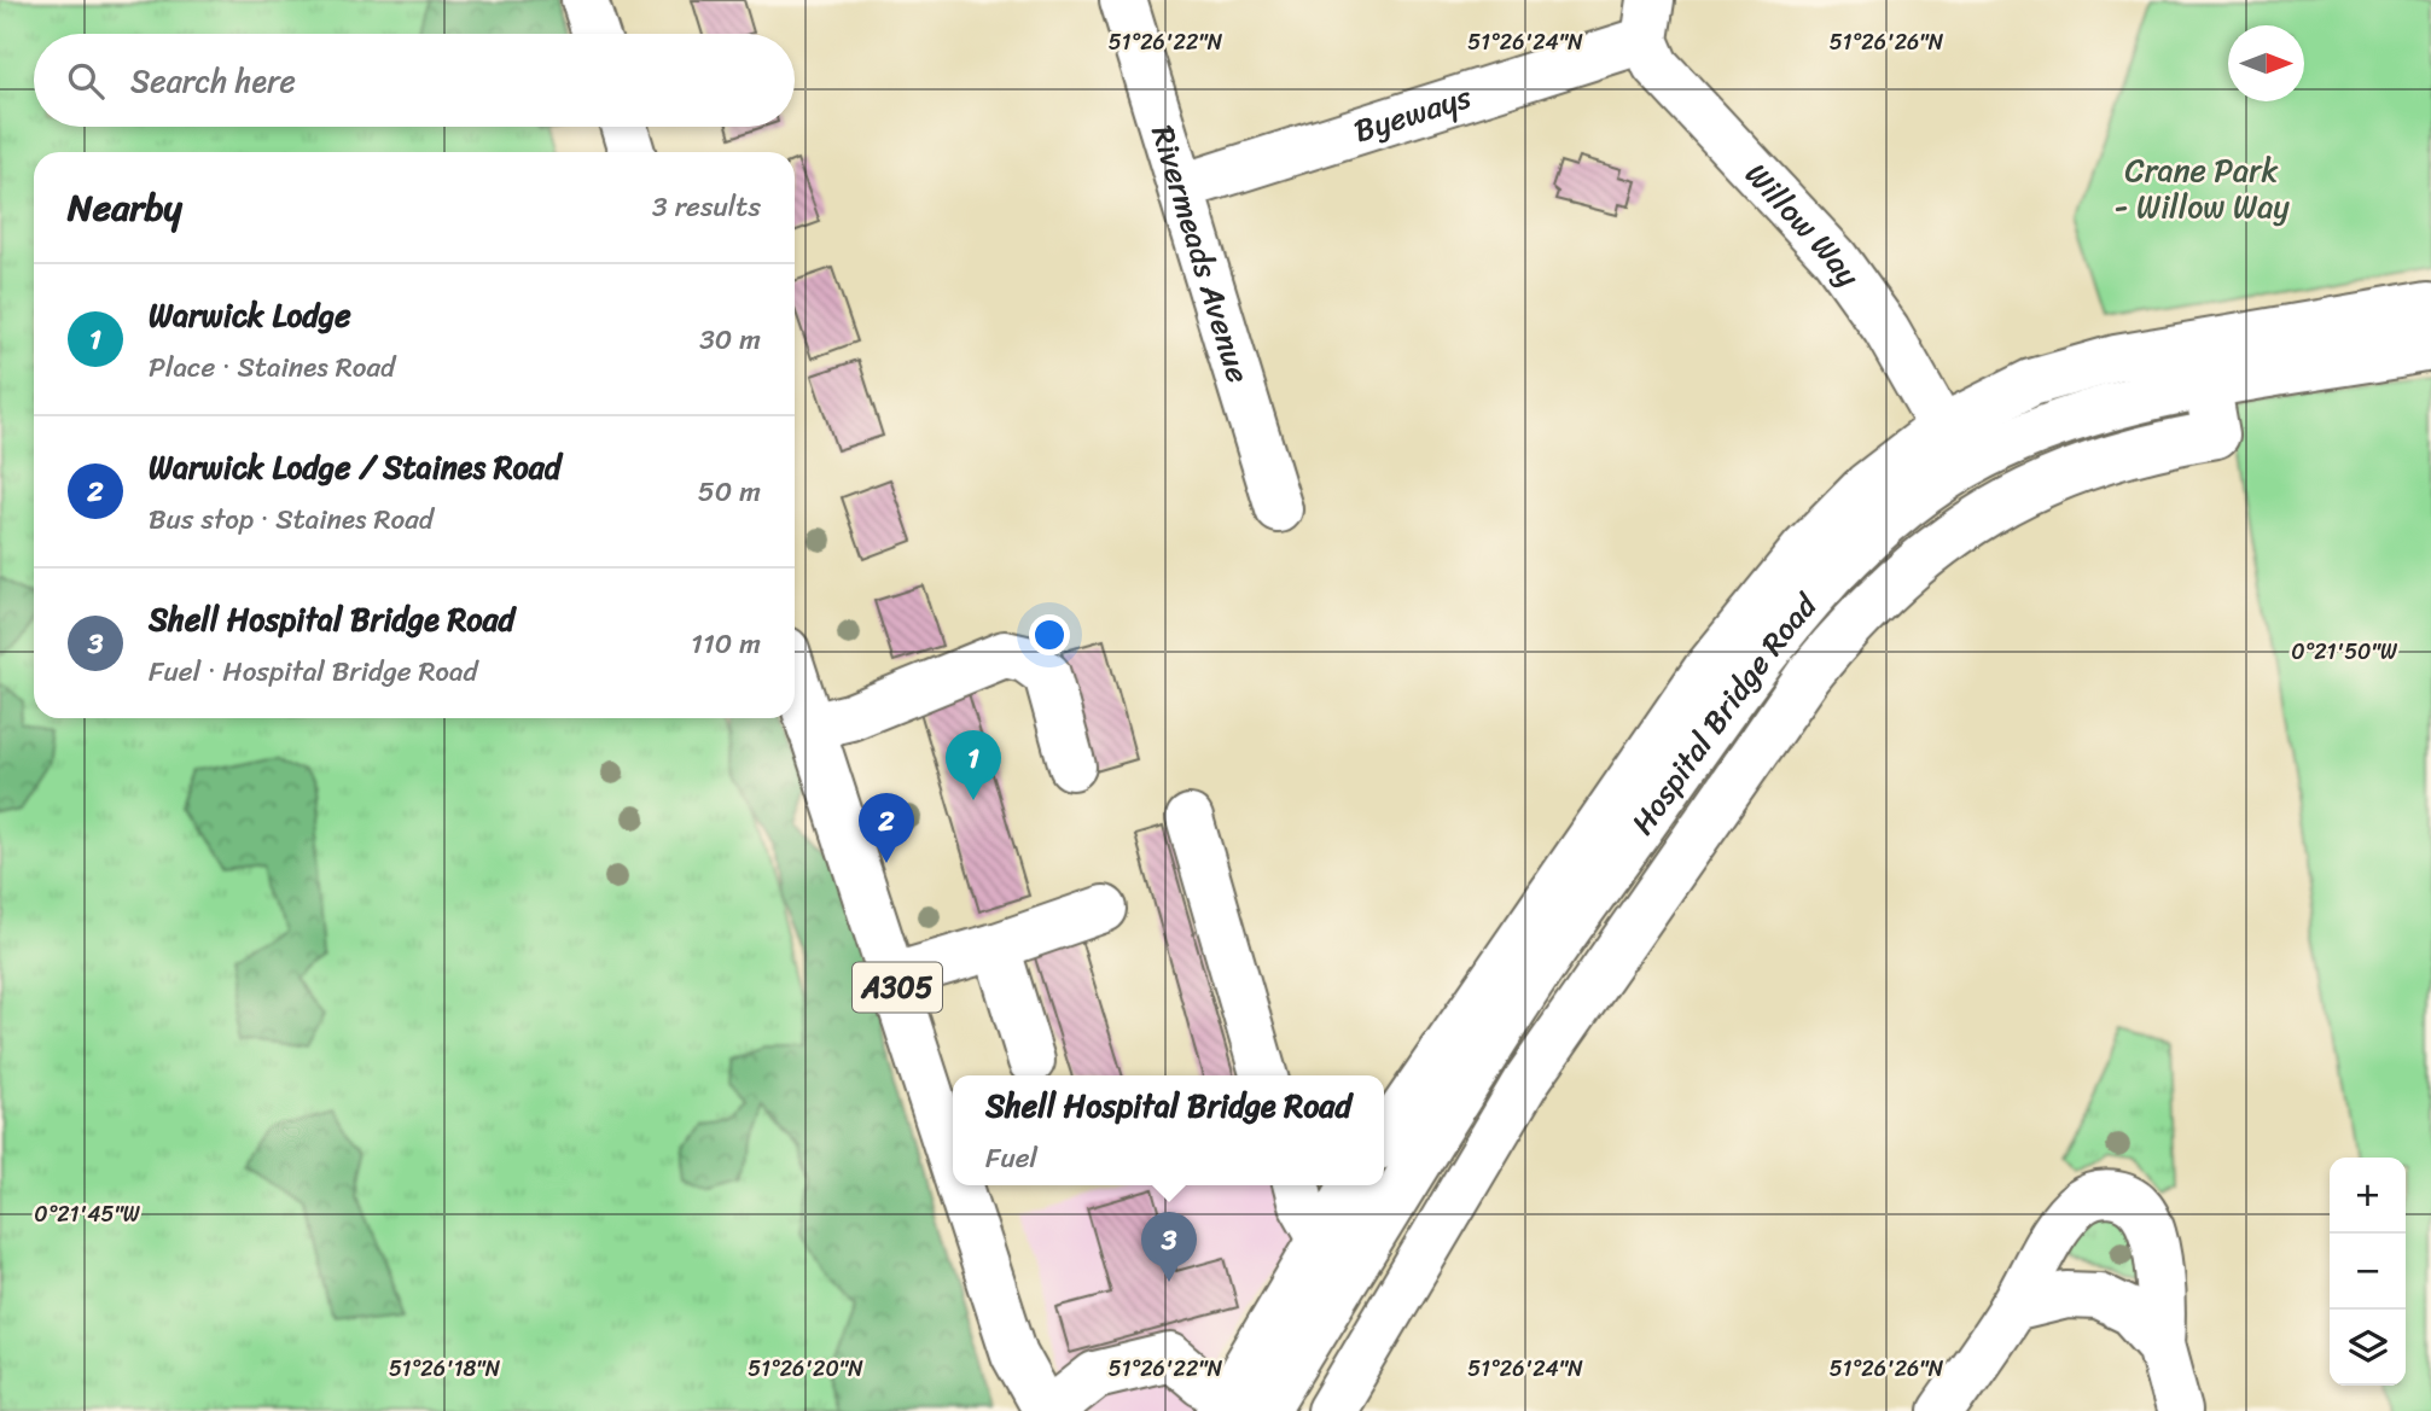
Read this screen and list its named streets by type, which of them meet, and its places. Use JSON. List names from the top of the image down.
{
  "streets": {
    "main road": [
      "Byeways",
      "Willow Way",
      "Rivermeads Avenue",
      "Hospital Bridge Road",
      "A305"
    ]
  },
  "crossings": [
    ["Byeways", "Willow Way"],
    ["Byeways", "Rivermeads Avenue"],
    ["Willow Way", "Hospital Bridge Road"]
  ],
  "parks": ["Crane Park - Willow Way"],
  "north": "right",
  "page": {
    "search": "Search here",
    "heading": ["Nearby", "3 results"],
    "list": [
      {
        "mark": "1",
        "name": "Warwick Lodge",
        "note": "Place · Staines Road",
        "value": "30 m"
      },
      {
        "mark": "2",
        "name": "Warwick Lodge / Staines Road",
        "note": "Bus stop · Staines Road",
        "value": "50 m"
      },
      {
        "mark": "3",
        "name": "Shell Hospital Bridge Road",
        "note": "Fuel · Hospital Bridge Road",
        "value": "110 m"
      }
    ],
    "pins": ["1", "2", "3"],
    "popup": ["Shell Hospital Bridge Road", "Fuel"],
    "map_buttons": ["+", "−"]
  },
  "coordinates": [
    "51°26'22\"N",
    "51°26'24\"N",
    "51°26'26\"N",
    "0°21'50\"W",
    "0°21'45\"W",
    "51°26'18\"N",
    "51°26'20\"N"
  ]
}
